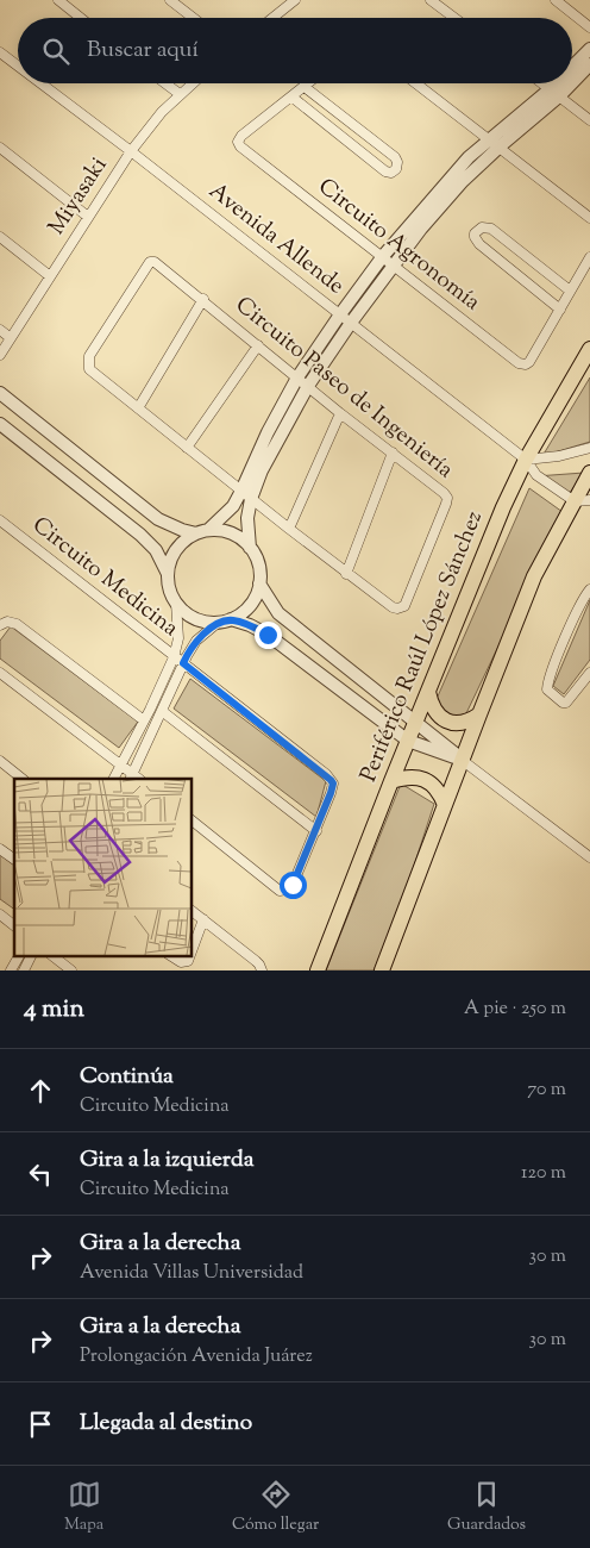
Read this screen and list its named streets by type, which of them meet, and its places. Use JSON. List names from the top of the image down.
{
  "streets": {
    "main road": ["Periférico Raúl López Sánchez"],
    "street": [
      "Miyasaki",
      "Avenida Allende",
      "Circuito Agronomía",
      "Circuito Paseo de Ingeniería",
      "Circuito Medicina"
    ]
  },
  "crossings": [
    ["Miyasaki", "Avenida Allende"],
    ["Avenida Allende", "Periférico Raúl López Sánchez"]
  ],
  "page": {
    "search": "Buscar aquí",
    "heading": ["4 min", "A pie · 250 m"],
    "list": [
      ["Continúa", "Circuito Medicina", "70 m"],
      ["Gira a la izquierda", "Circuito Medicina", "120 m"],
      ["Gira a la derecha", "Avenida Villas Universidad", "30 m"],
      ["Gira a la derecha", "Prolongación Avenida Juárez", "30 m"],
      "Llegada al destino"
    ],
    "nav": ["Mapa", "Cómo llegar", "Guardados"]
  }
}
